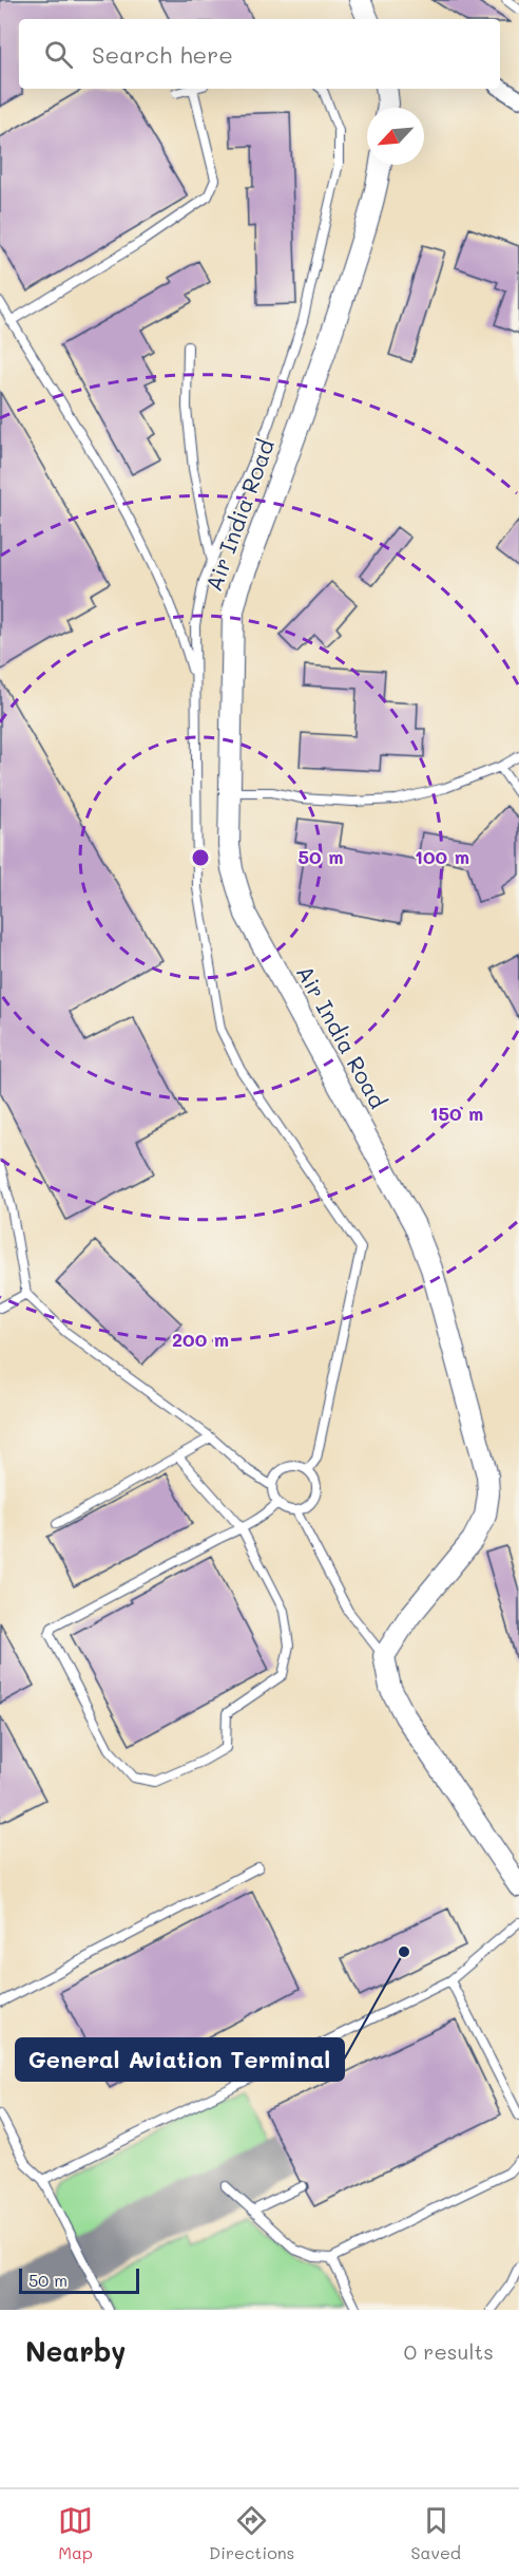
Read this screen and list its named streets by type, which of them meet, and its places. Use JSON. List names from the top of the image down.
{
  "streets": {
    "street": ["Air India Road"]
  },
  "places": ["General Aviation Terminal"],
  "scale_bar": "50 m",
  "north": "bottom left",
  "page": {
    "search": "Search here",
    "scale": "50 m",
    "heading": ["Nearby", "0 results"],
    "nav": ["Map", "Directions", "Saved"]
  },
  "rings": [
    "50 m",
    "100 m",
    "150 m",
    "200 m"
  ]
}
